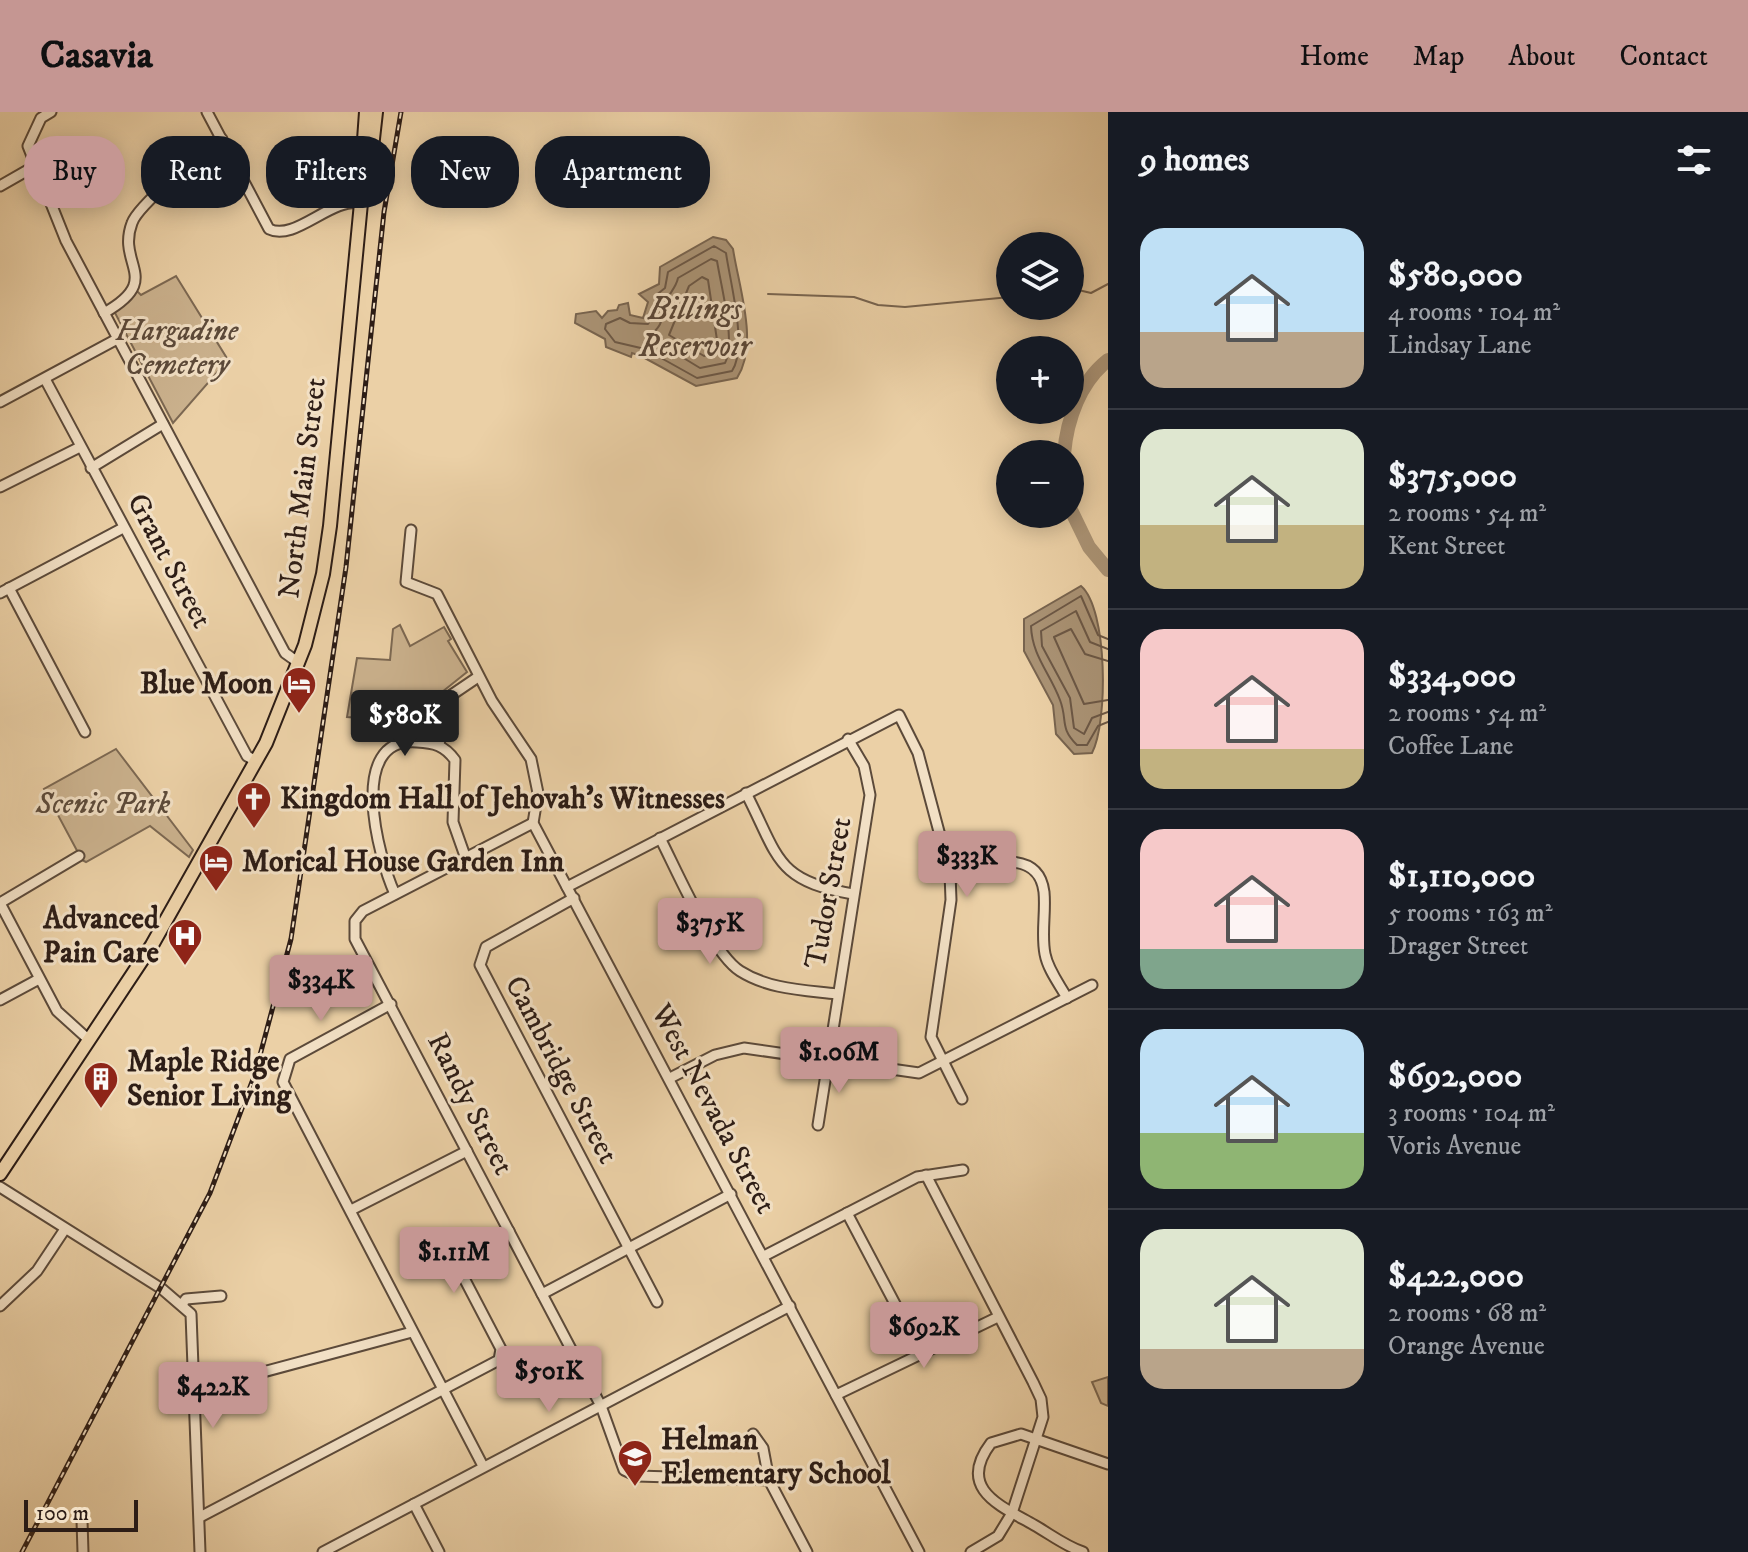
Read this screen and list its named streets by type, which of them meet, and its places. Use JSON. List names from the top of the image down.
{
  "streets": {
    "main road": ["North Main Street"],
    "street": [
      "Grant Street",
      "Tudor Street",
      "Cambridge Street",
      "Randy Street",
      "West Nevada Street"
    ]
  },
  "crossings": [
    ["North Main Street", "Grant Street"],
    ["Cambridge Street", "West Nevada Street"]
  ],
  "water": ["Billings Reservoir"],
  "parks": ["Hargadine Cemetery", "Scenic Park"],
  "places": {
    "hotel": ["Blue Moon", "Morical House Garden Inn"],
    "church": ["Kingdom Hall of Jehovah's Witnesses"],
    "hospital": ["Advanced Pain Care"],
    "building": ["Maple Ridge Senior Living"],
    "school or university": ["Helman Elementary School"]
  },
  "scale_bar": "100 m",
  "page": {
    "header": "Casavia",
    "nav": [
      "Home",
      "Map",
      "About",
      "Contact"
    ],
    "heading": "9 homes",
    "chip": [
      "Buy",
      "Rent",
      "Filters",
      "New",
      "Apartment"
    ],
    "list": [
      {
        "name": "$580,000",
        "note": "4 rooms · 104 m² · Lindsay Lane"
      },
      {
        "name": "$375,000",
        "note": "2 rooms · 54 m² · Kent Street"
      },
      {
        "name": "$334,000",
        "note": "2 rooms · 54 m² · Coffee Lane"
      },
      {
        "name": "$1,110,000",
        "note": "5 rooms · 163 m² · Drager Street"
      },
      {
        "name": "$692,000",
        "note": "3 rooms · 104 m² · Voris Avenue"
      },
      {
        "name": "$422,000",
        "note": "2 rooms · 68 m² · Orange Avenue"
      }
    ],
    "map_buttons": ["+", "−"],
    "price": [
      "$580K",
      "$333K",
      "$375K",
      "$334K",
      "$1.06M",
      "$1.11M",
      "$692K",
      "$501K",
      "$422K"
    ],
    "scale": "100 m"
  }
}
